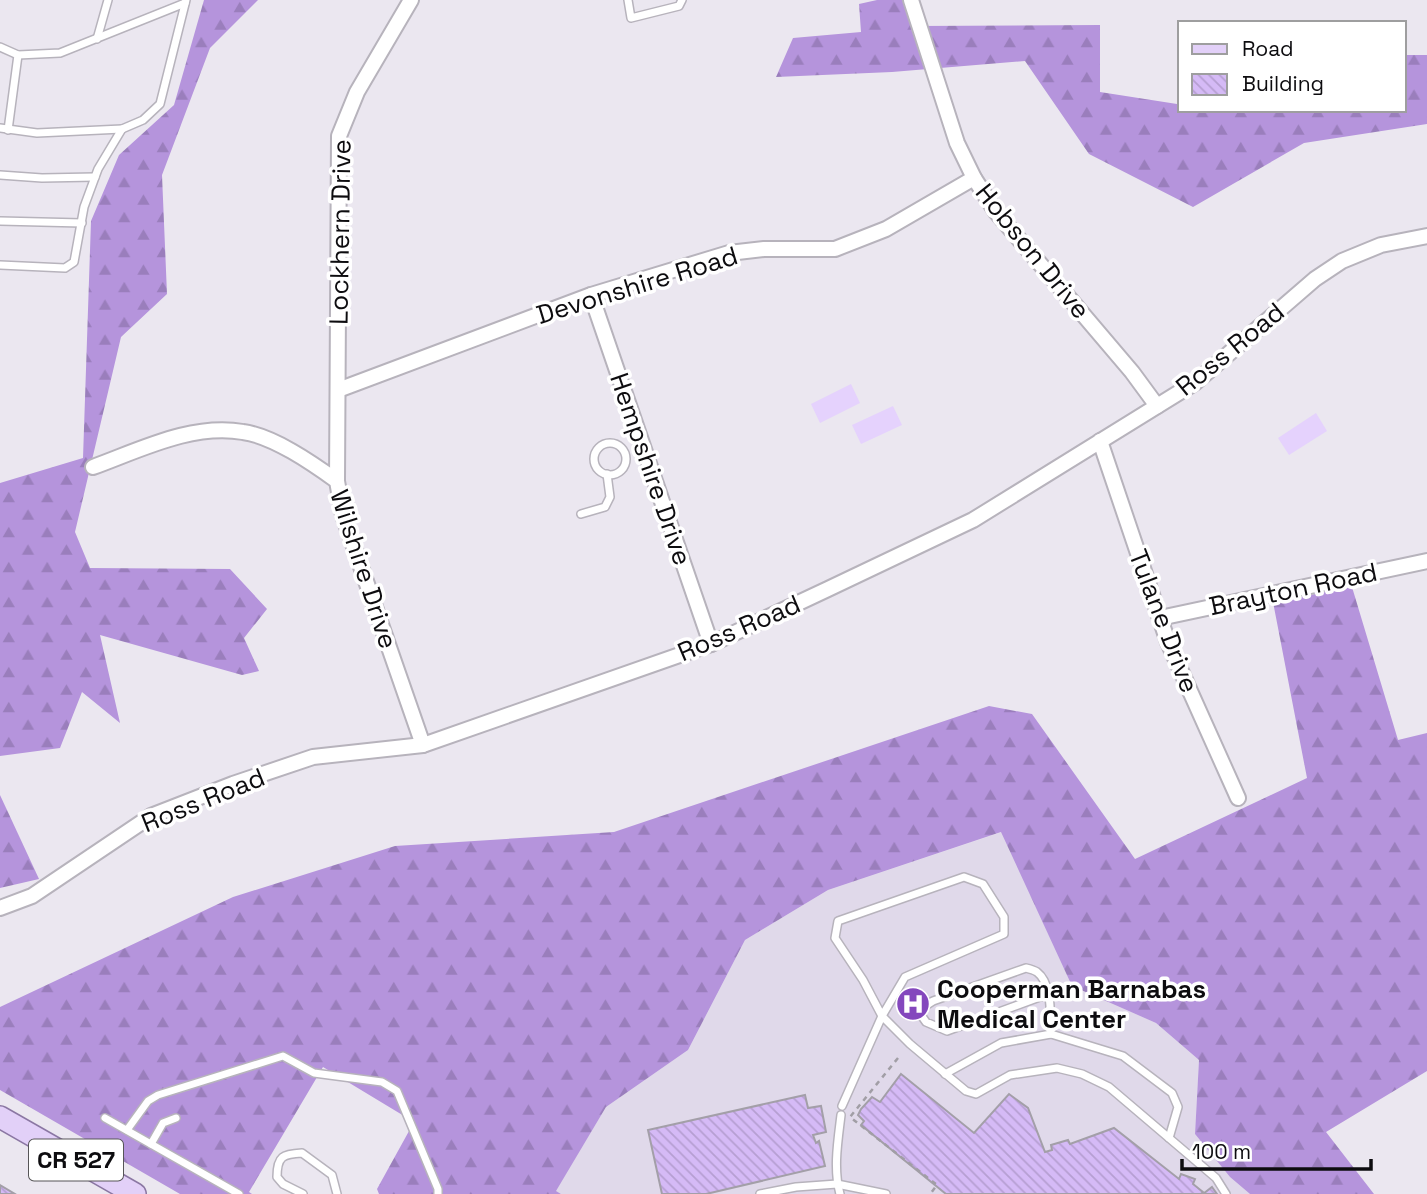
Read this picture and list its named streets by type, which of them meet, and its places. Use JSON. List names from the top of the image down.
{
  "streets": {
    "main road": ["CR 527"],
    "street": [
      "Lockhern Drive",
      "Hobson Drive",
      "Devonshire Road",
      "Ross Road",
      "Hempshire Drive",
      "Wilshire Drive",
      "Brayton Road",
      "Tulane Drive"
    ]
  },
  "crossings": [
    ["Lockhern Drive", "Devonshire Road"],
    ["Lockhern Drive", "Wilshire Drive"],
    ["Hobson Drive", "Devonshire Road"],
    ["Hobson Drive", "Ross Road"],
    ["Devonshire Road", "Hempshire Drive"],
    ["Ross Road", "Hempshire Drive"],
    ["Ross Road", "Wilshire Drive"],
    ["Ross Road", "Tulane Drive"],
    ["Brayton Road", "Tulane Drive"]
  ],
  "places": {
    "hospital": ["Cooperman Barnabas Medical Center"]
  },
  "legend": ["Road", "Building"],
  "scale_bar": "100 m"
}
